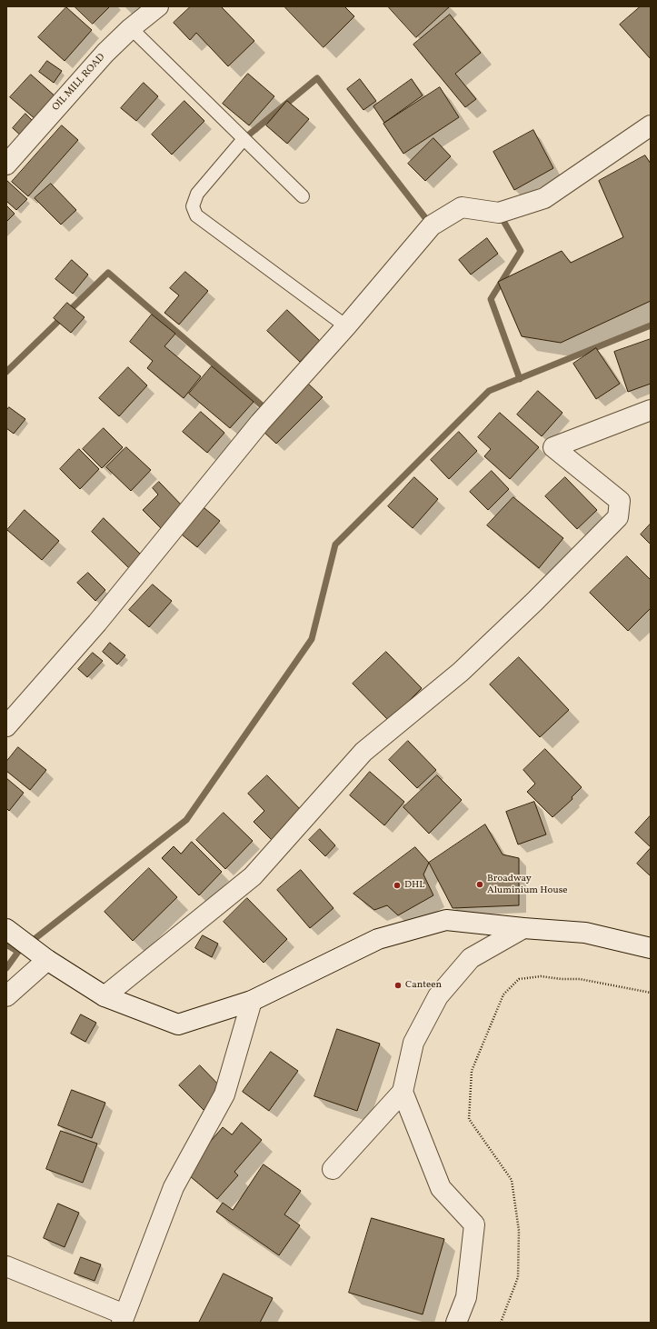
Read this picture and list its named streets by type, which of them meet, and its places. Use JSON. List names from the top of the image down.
{
  "streets": {
    "street": ["OIL MILL ROAD"]
  },
  "places": ["Broadway Aluminium House", "DHL", "Canteen"]
}
